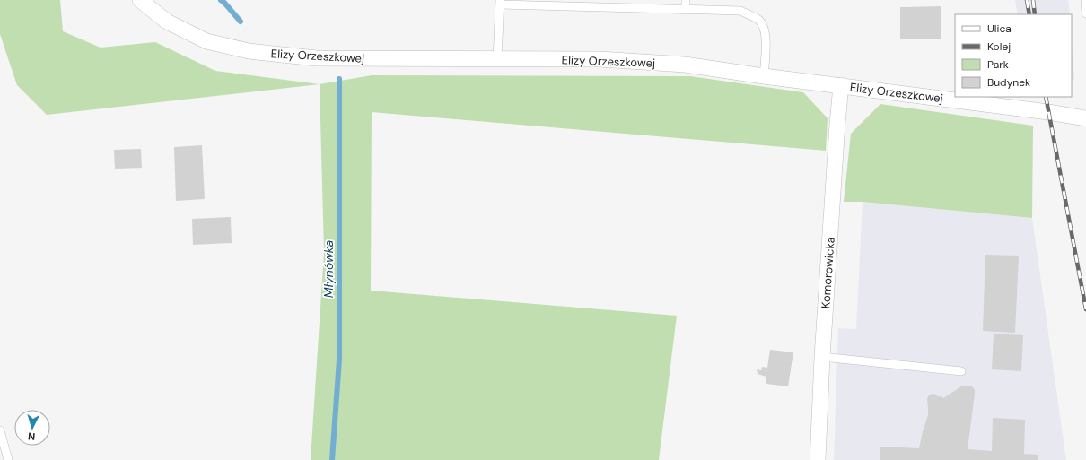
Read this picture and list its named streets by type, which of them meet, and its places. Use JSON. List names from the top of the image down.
{
  "streets": {
    "street": ["Elizy Orzeszkowej", "Komorowicka"]
  },
  "crossings": [
    ["Elizy Orzeszkowej", "Komorowicka"]
  ],
  "water": ["Młynówka"],
  "legend": [
    "Ulica",
    "Kolej",
    "Park",
    "Budynek"
  ],
  "north": "bottom"
}
